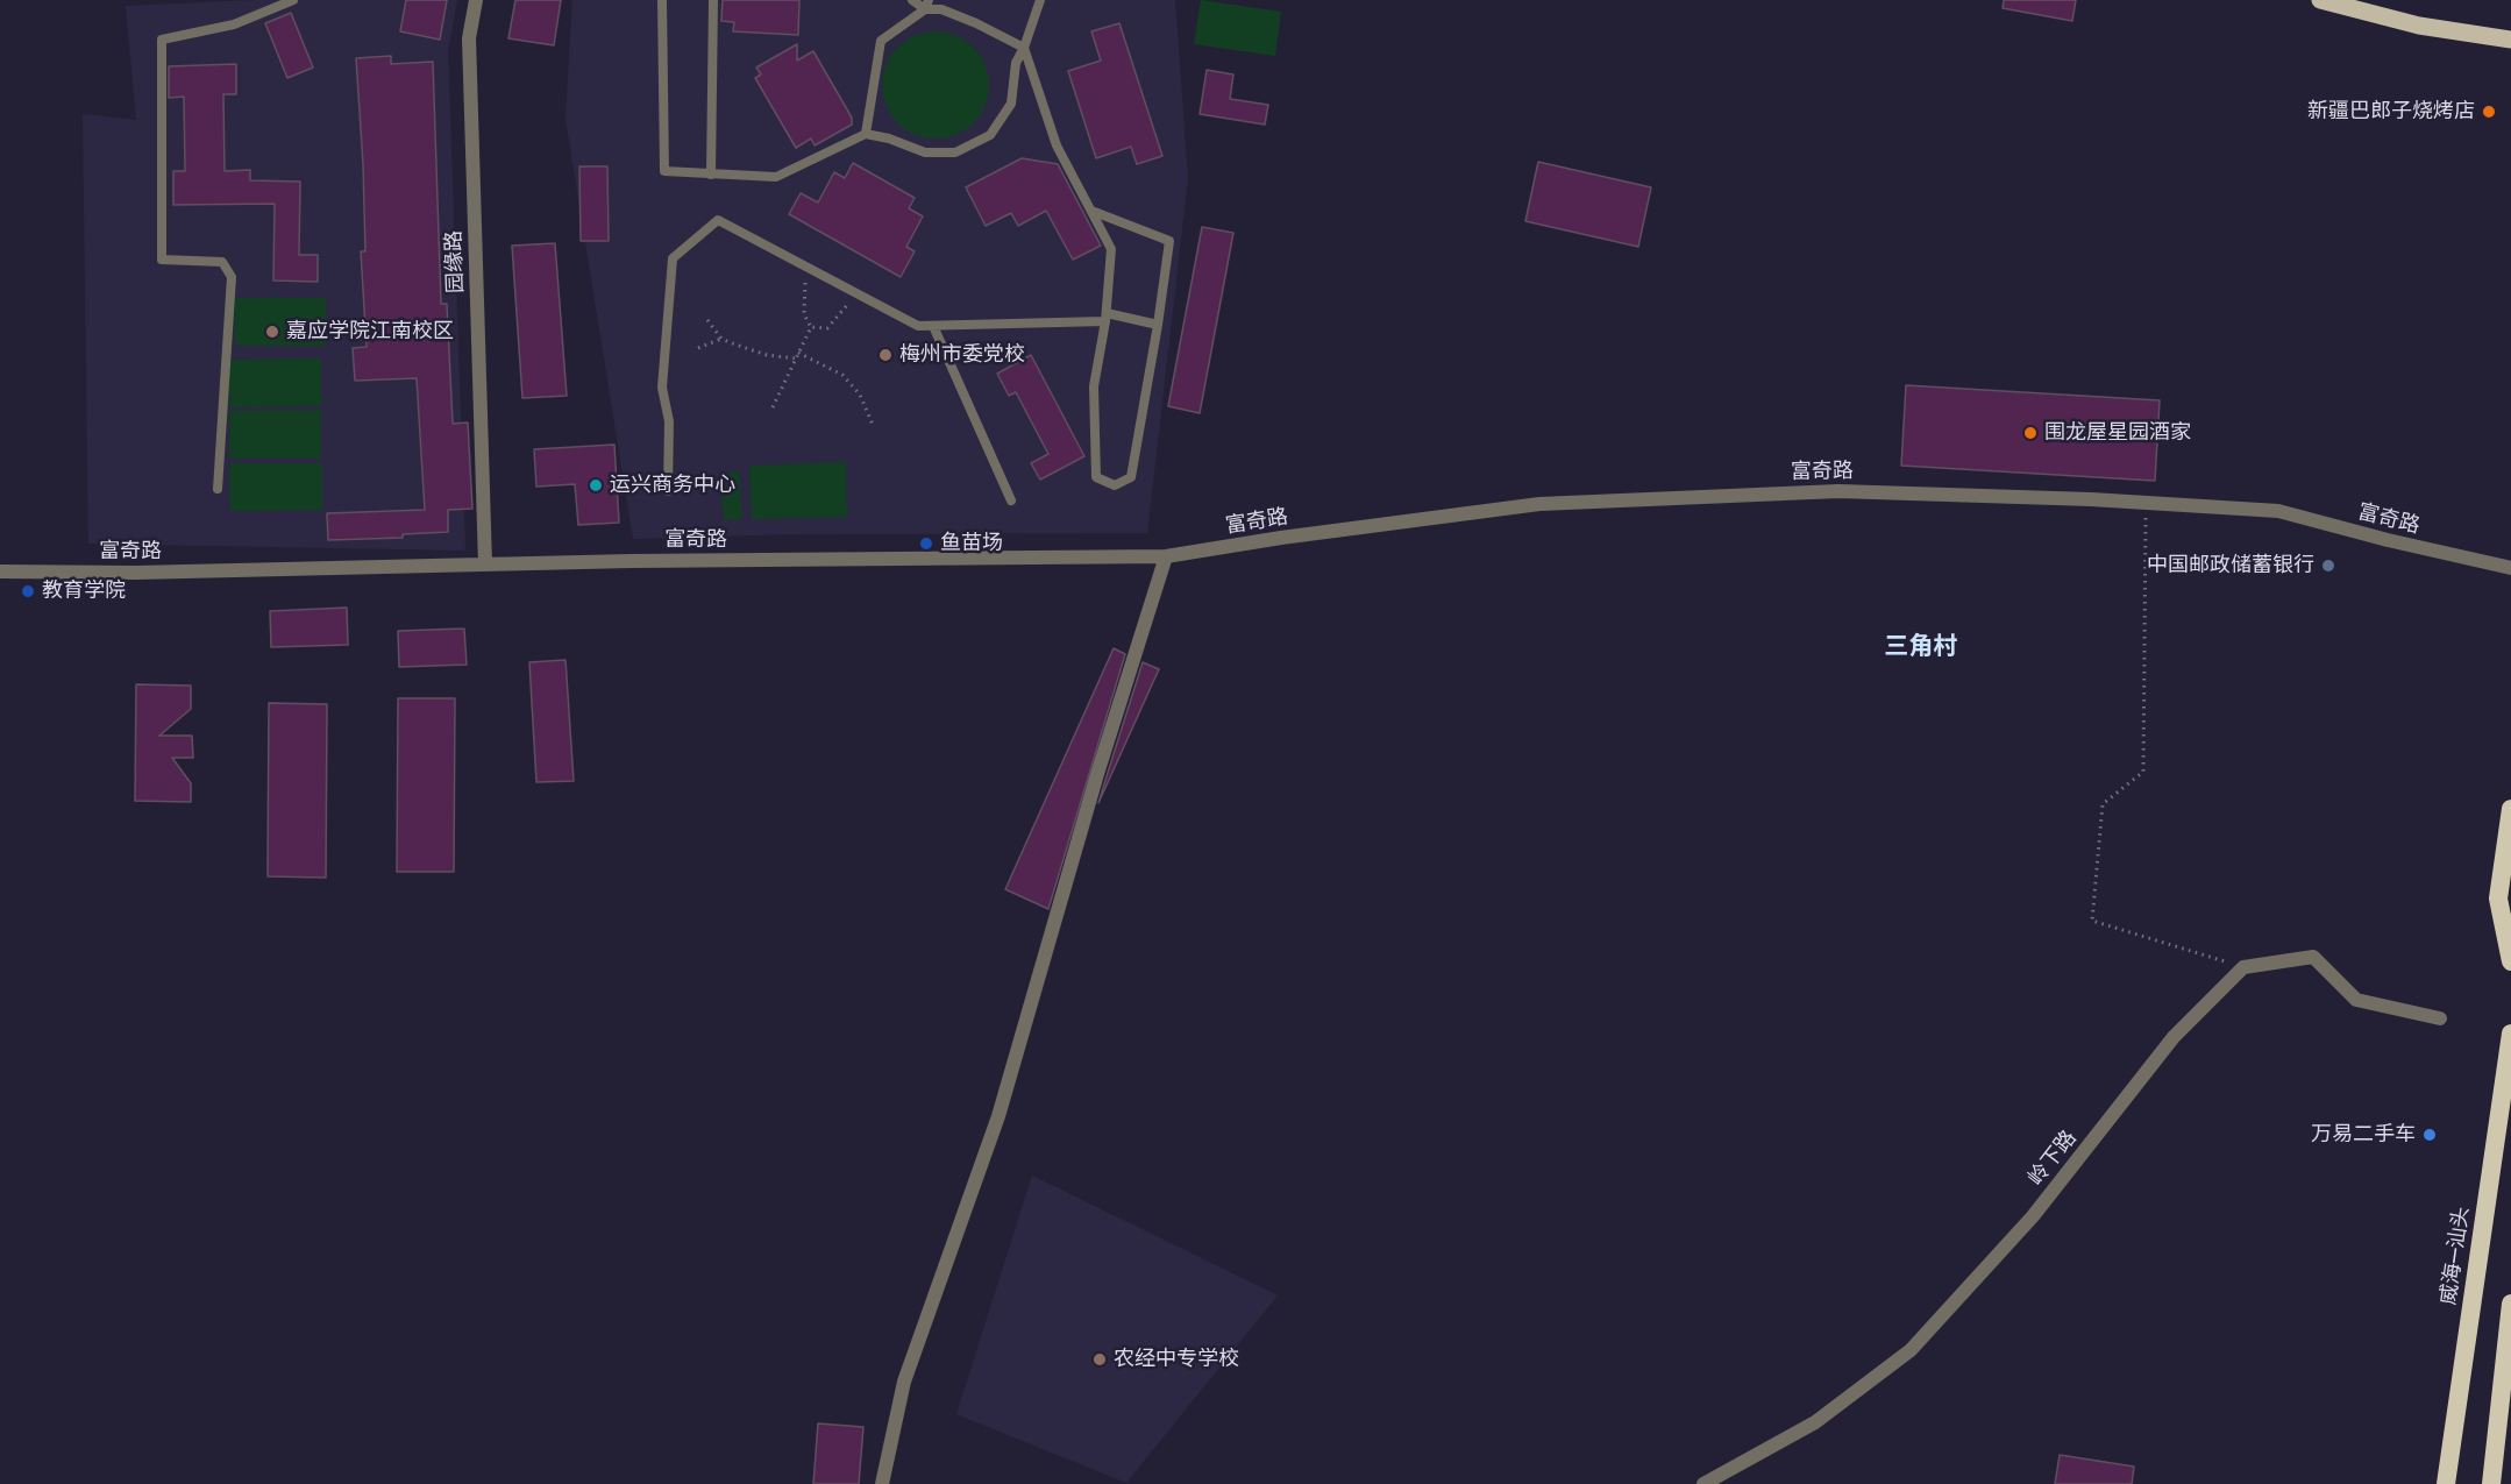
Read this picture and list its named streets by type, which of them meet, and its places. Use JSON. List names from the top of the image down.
{
  "streets": {
    "highway": ["威海—汕头"],
    "street": ["园缘路", "富奇路", "岭下路"]
  },
  "crossings": [
    ["园缘路", "富奇路"]
  ],
  "districts": ["三角村"],
  "places": [
    "新疆巴郎子烧烤店",
    "嘉应学院江南校区",
    "梅州市委党校",
    "围龙屋星园酒家",
    "运兴商务中心",
    "鱼苗场",
    "中国邮政储蓄银行",
    "教育学院",
    "万易二手车",
    "农经中专学校"
  ]
}
